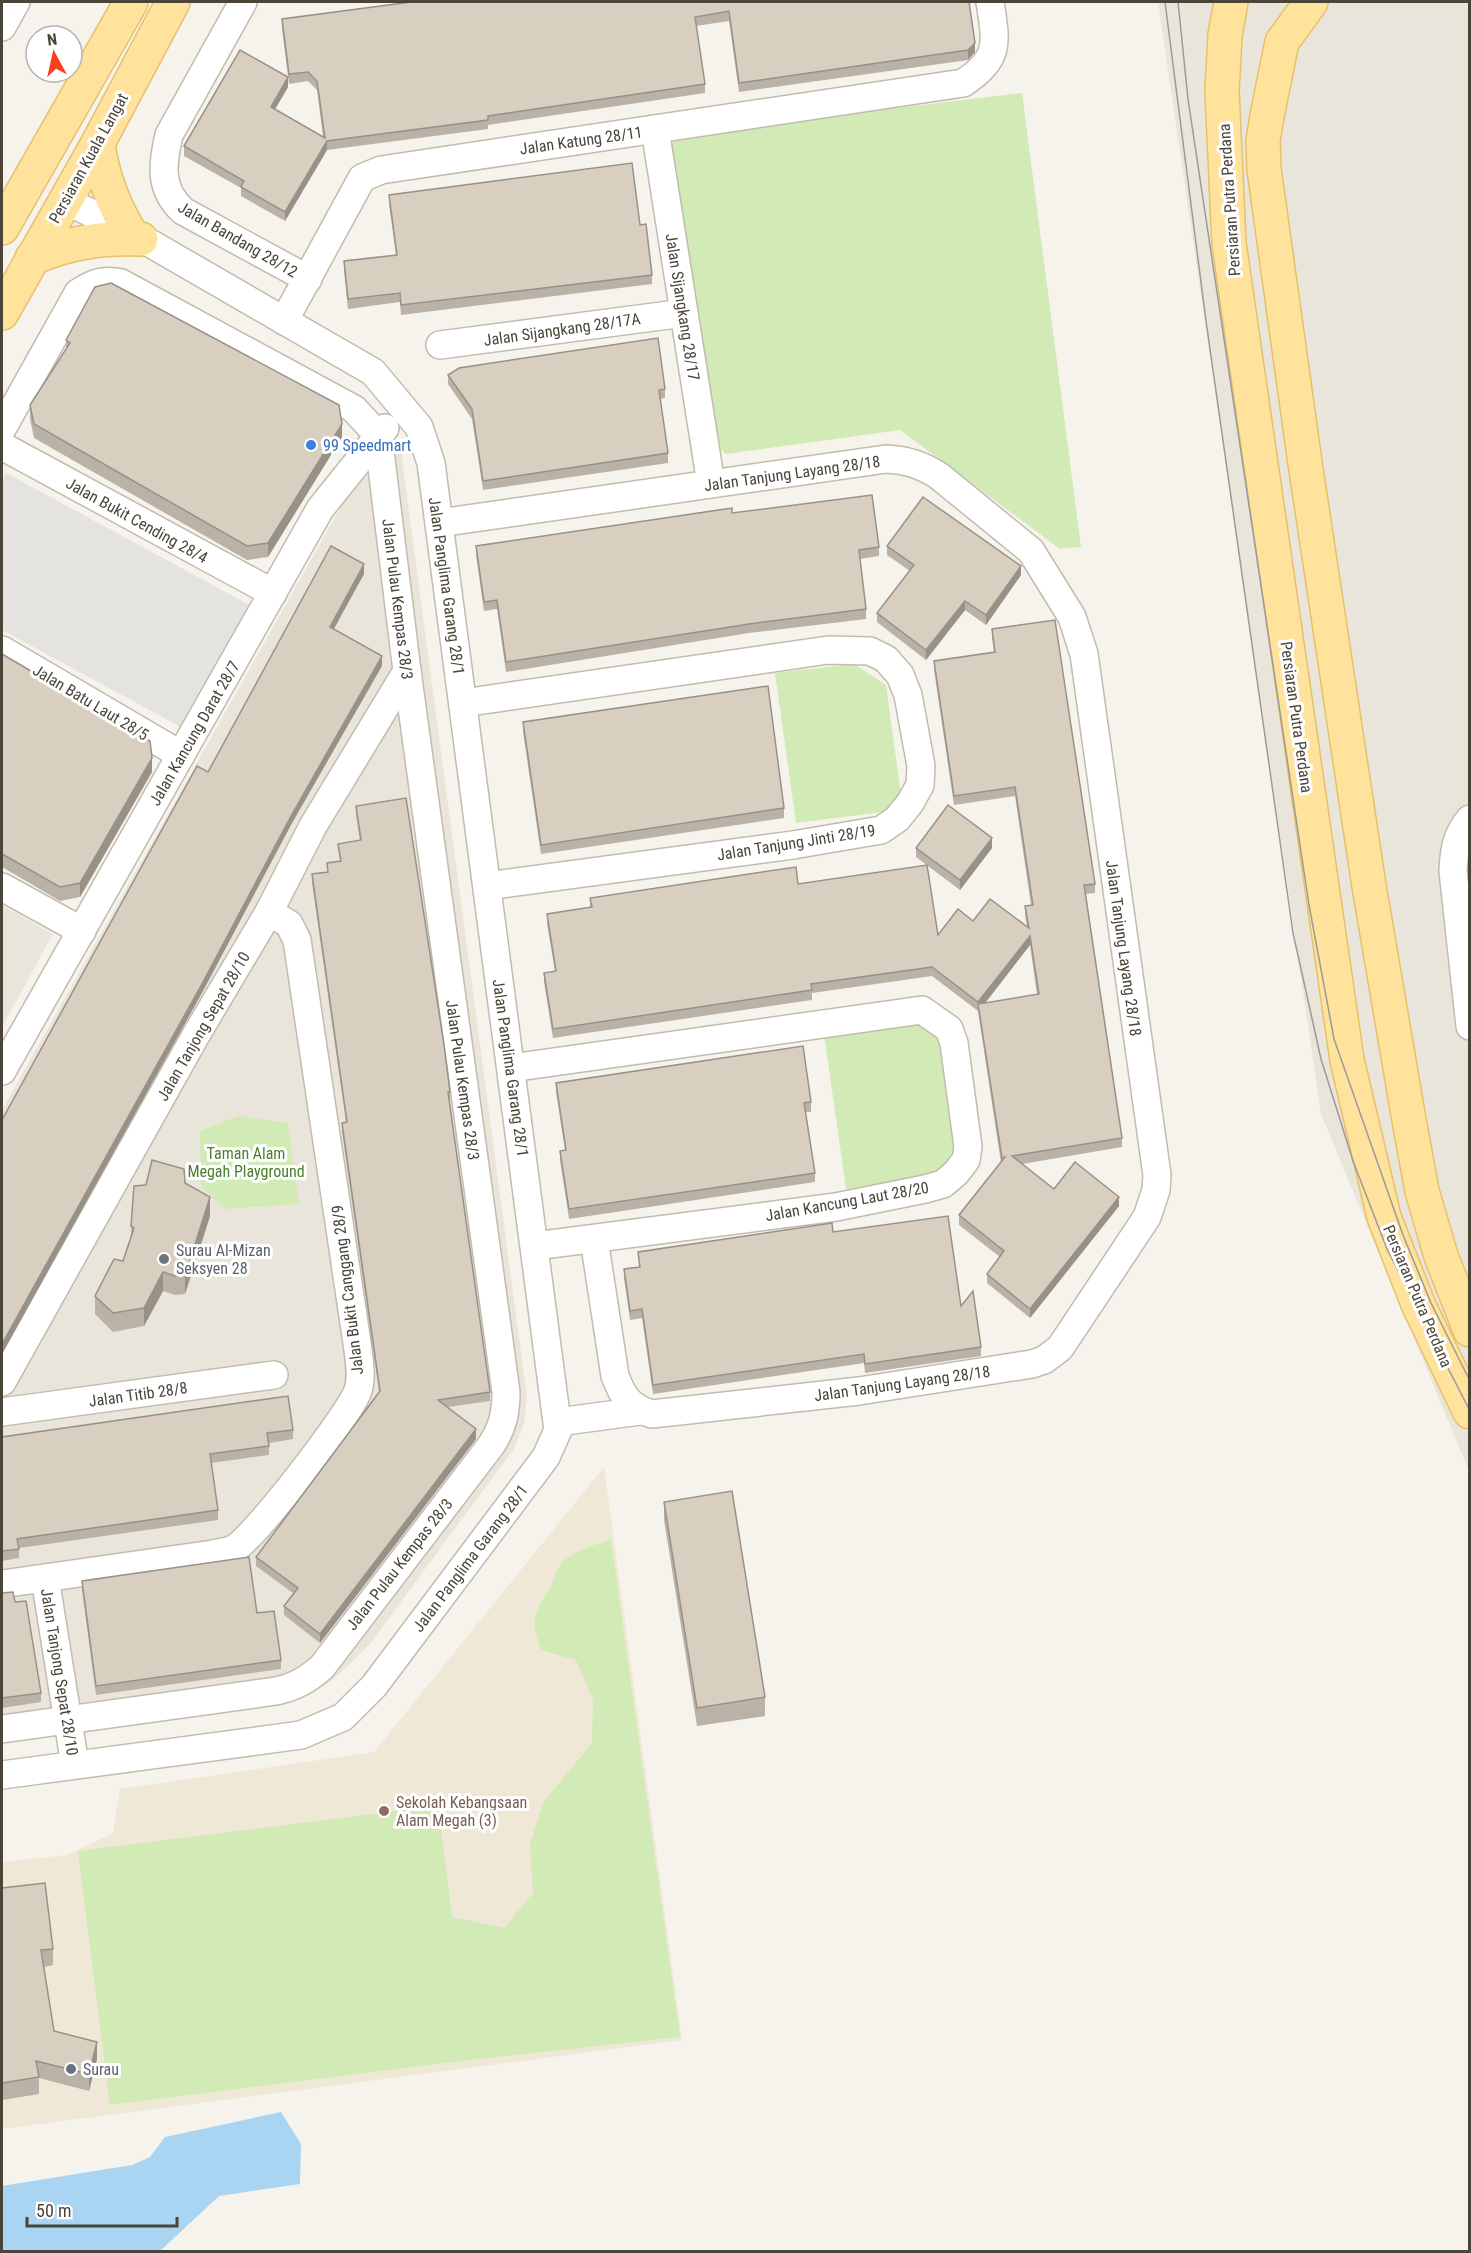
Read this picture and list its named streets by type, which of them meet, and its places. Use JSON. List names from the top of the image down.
{
  "streets": {
    "main road": ["Persiaran Kuala Langat", "Persiaran Putra Perdana"],
    "street": [
      "Jalan Katung 28/11",
      "Jalan Bandang 28/12",
      "Jalan Sijangkang 28/17",
      "Jalan Sijangkang 28/17A",
      "Jalan Tanjung Layang 28/18",
      "Jalan Bukit Cending 28/4",
      "Jalan Panglima Garang 28/1",
      "Jalan Pulau Kempas 28/3",
      "Jalan Batu Laut 28/5",
      "Jalan Kancung Darat 28/7",
      "Jalan Tanjung Jinti 28/19",
      "Jalan Tanjong Sepat 28/10",
      "Jalan Kancung Laut 28/20",
      "Jalan Bukit Canggang 28/9",
      "Jalan Titib 28/8"
    ]
  },
  "crossings": [
    ["Jalan Katung 28/11", "Jalan Bandang 28/12"],
    ["Jalan Katung 28/11", "Jalan Sijangkang 28/17"],
    ["Jalan Katung 28/11", "Jalan Panglima Garang 28/1"],
    ["Persiaran Kuala Langat", "Jalan Panglima Garang 28/1"],
    ["Jalan Sijangkang 28/17", "Jalan Sijangkang 28/17A"],
    ["Jalan Sijangkang 28/17", "Jalan Tanjung Layang 28/18"],
    ["Jalan Tanjung Layang 28/18", "Jalan Panglima Garang 28/1"],
    ["Jalan Bukit Cending 28/4", "Jalan Kancung Darat 28/7"],
    ["Jalan Panglima Garang 28/1", "Jalan Kancung Darat 28/7"],
    ["Jalan Panglima Garang 28/1", "Jalan Tanjung Jinti 28/19"],
    ["Jalan Panglima Garang 28/1", "Jalan Tanjong Sepat 28/10"],
    ["Jalan Panglima Garang 28/1", "Jalan Kancung Laut 28/20"],
    ["Jalan Pulau Kempas 28/3", "Jalan Kancung Darat 28/7"],
    ["Jalan Pulau Kempas 28/3", "Jalan Tanjong Sepat 28/10"],
    ["Jalan Batu Laut 28/5", "Jalan Kancung Darat 28/7"],
    ["Jalan Tanjong Sepat 28/10", "Jalan Bukit Canggang 28/9"]
  ],
  "parks": ["Taman Alam Megah Playground"],
  "places": [
    "99 Speedmart",
    "Surau Al-Mizan Seksyen 28",
    "Sekolah Kebangsaan Alam Megah (3)",
    "Surau"
  ],
  "scale_bar": "50 m",
  "north": "top"
}
